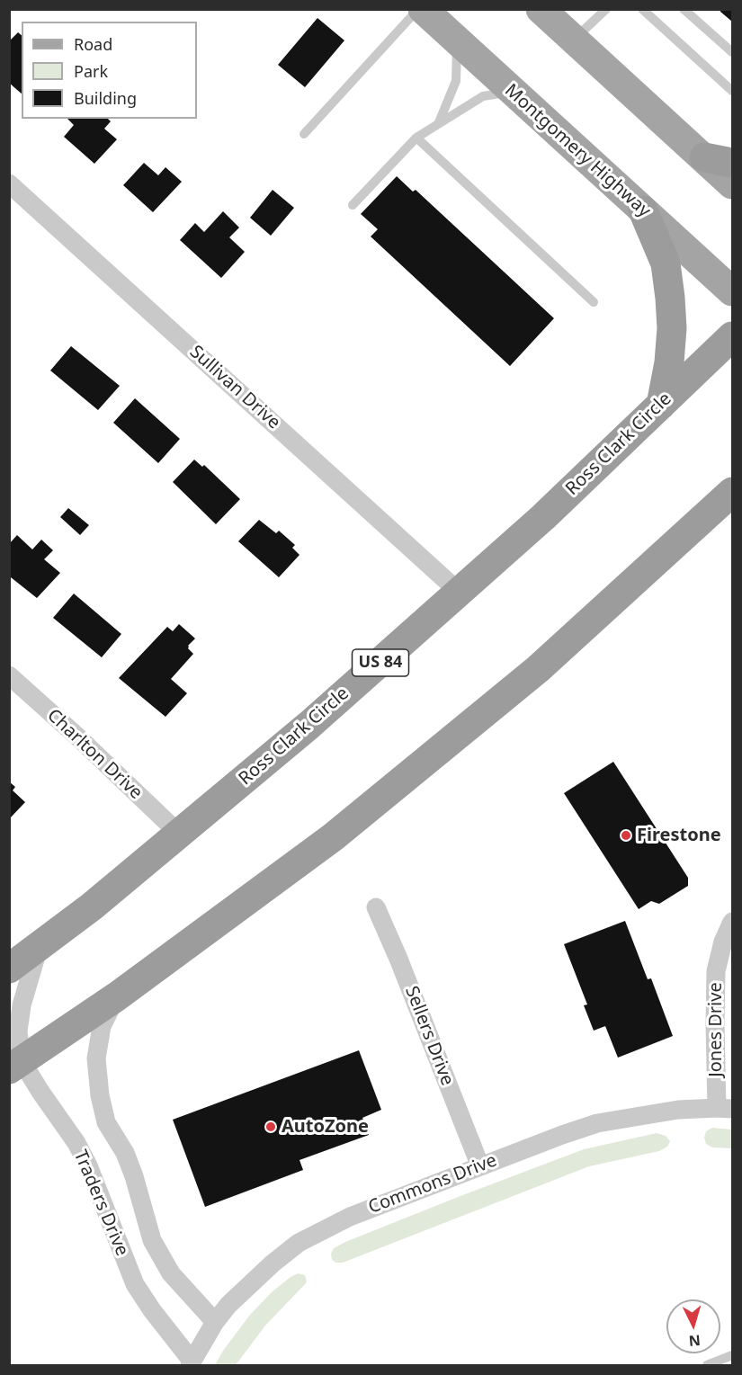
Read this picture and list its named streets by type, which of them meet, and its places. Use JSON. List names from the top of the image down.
{
  "streets": {
    "highway": ["Ross Clark Circle", "US 84"],
    "main road": ["Montgomery Highway"],
    "street": [
      "Sullivan Drive",
      "Charlton Drive",
      "Jones Drive",
      "Sellers Drive",
      "Commons Drive",
      "Traders Drive"
    ]
  },
  "crossings": [
    ["Sullivan Drive", "Ross Clark Circle"],
    ["Ross Clark Circle", "Charlton Drive"],
    ["Ross Clark Circle", "Traders Drive"],
    ["Jones Drive", "Commons Drive"],
    ["Sellers Drive", "Commons Drive"],
    ["Commons Drive", "Traders Drive"]
  ],
  "places": ["Firestone", "AutoZone"],
  "legend": ["Road", "Park", "Building"],
  "north": "bottom"
}
